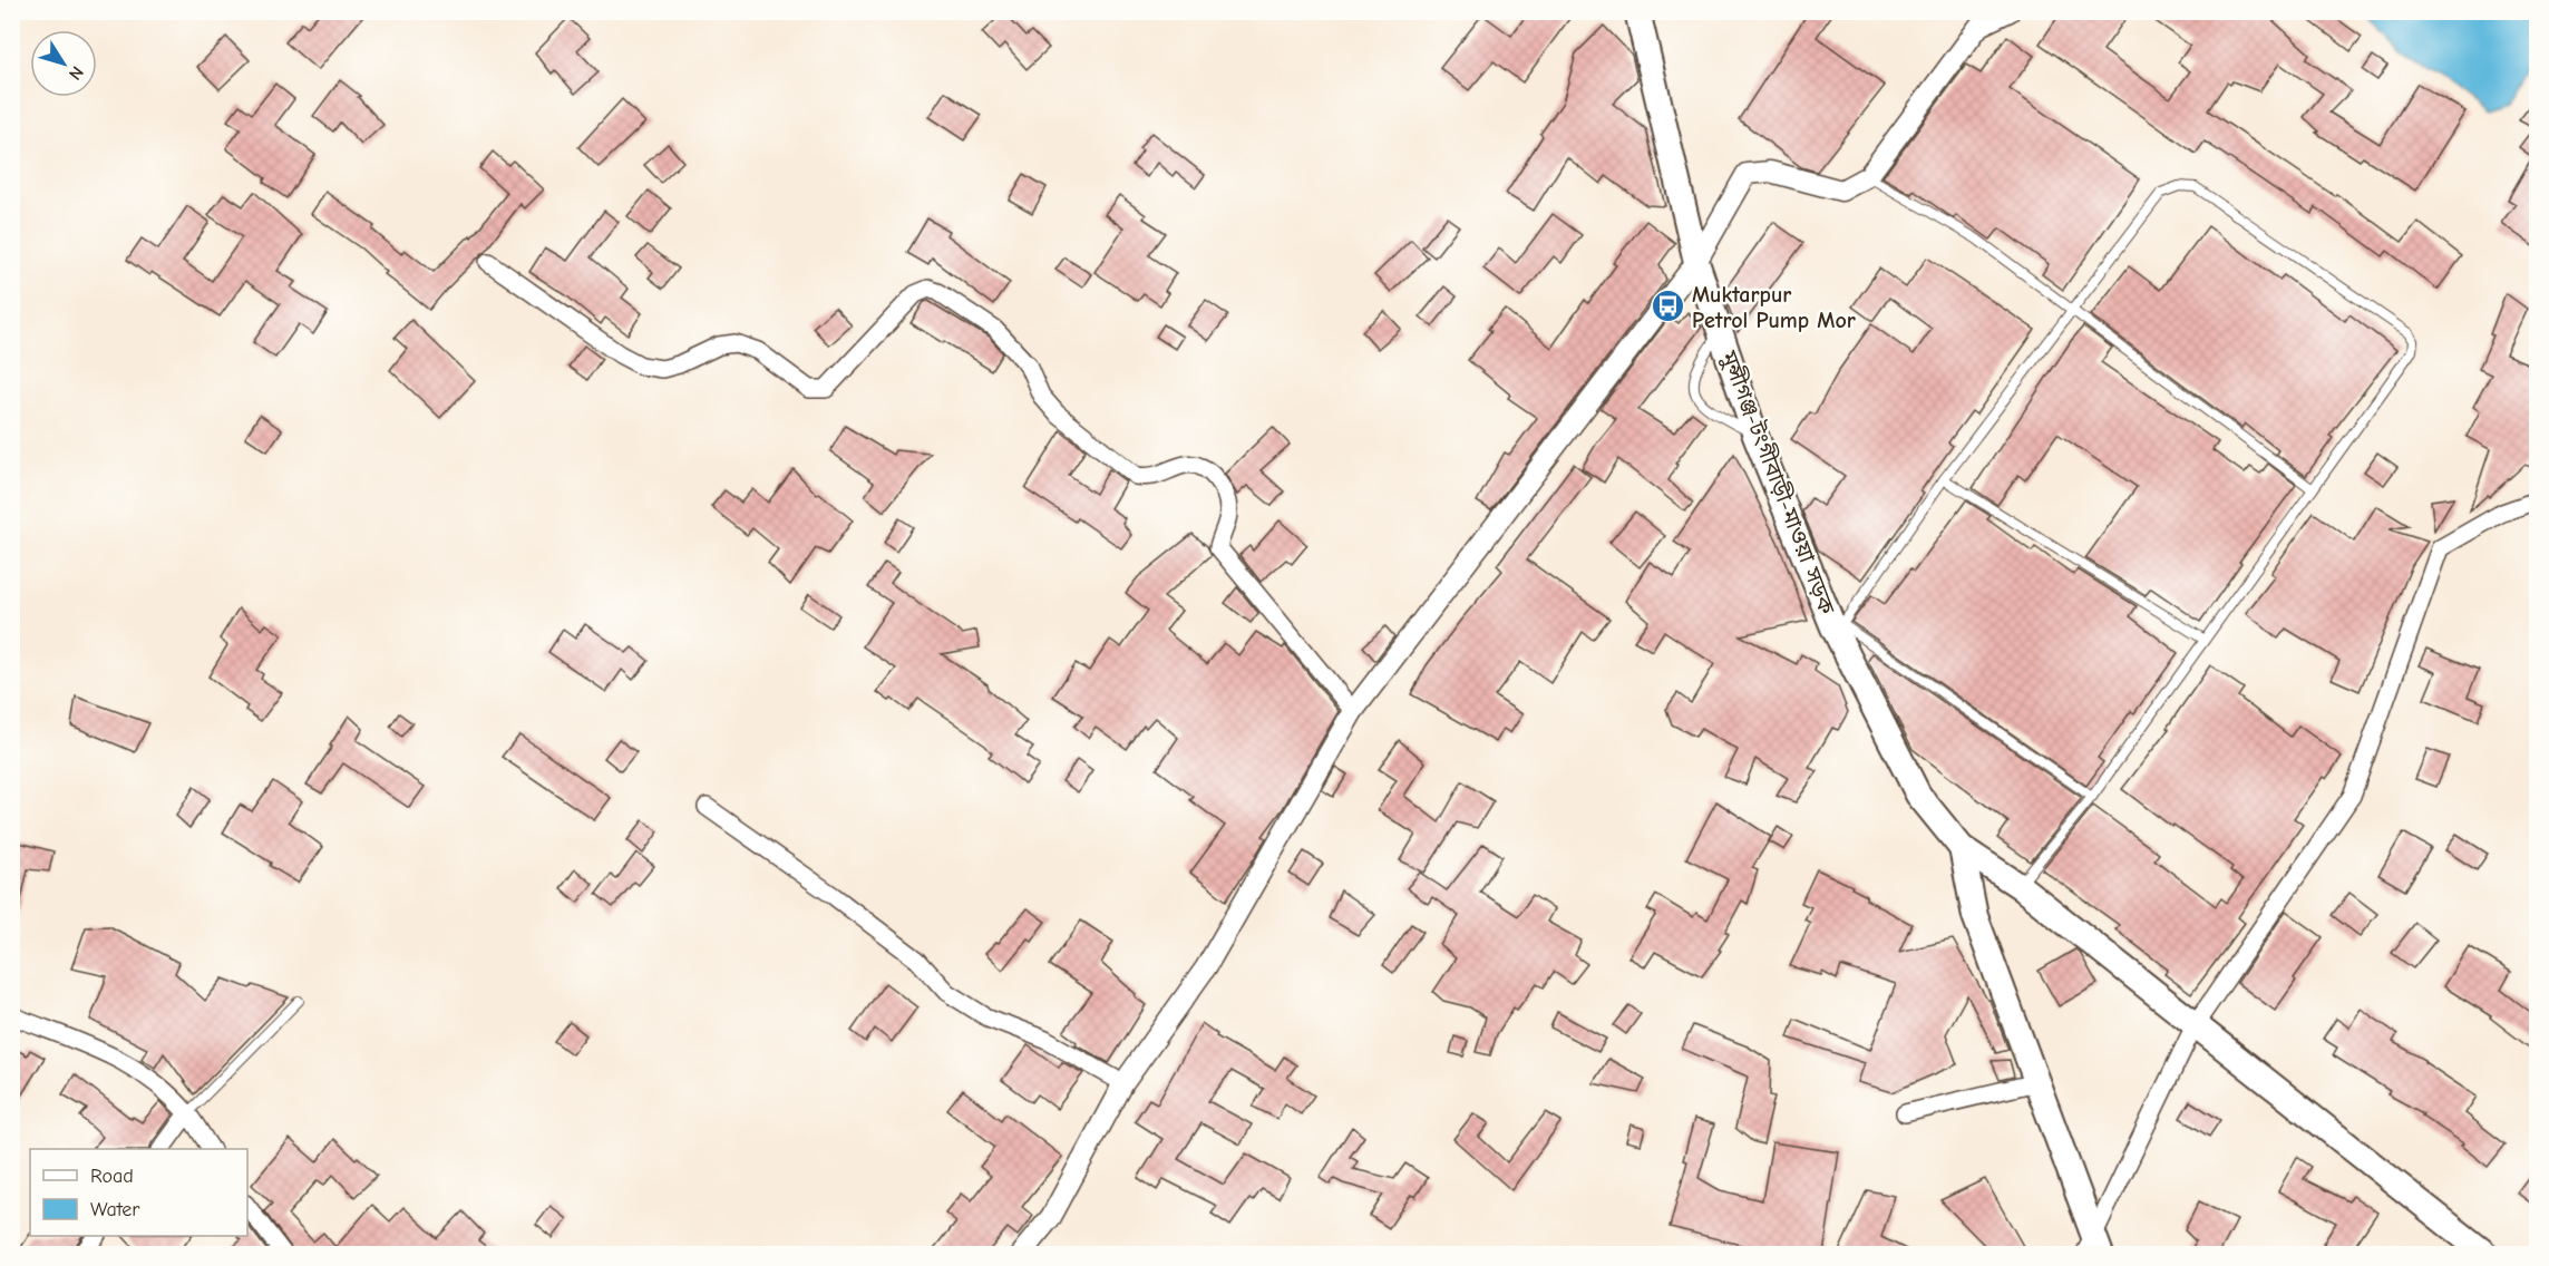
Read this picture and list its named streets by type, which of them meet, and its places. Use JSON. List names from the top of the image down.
{
  "streets": {
    "main road": ["মুন্সীগঞ্জ-টংগীবাড়ী-মাওয়া সড়ক"]
  },
  "places": {
    "bus stop": ["Muktarpur Petrol Pump Mor"]
  },
  "legend": ["Road", "Water"],
  "north": "bottom right"
}
